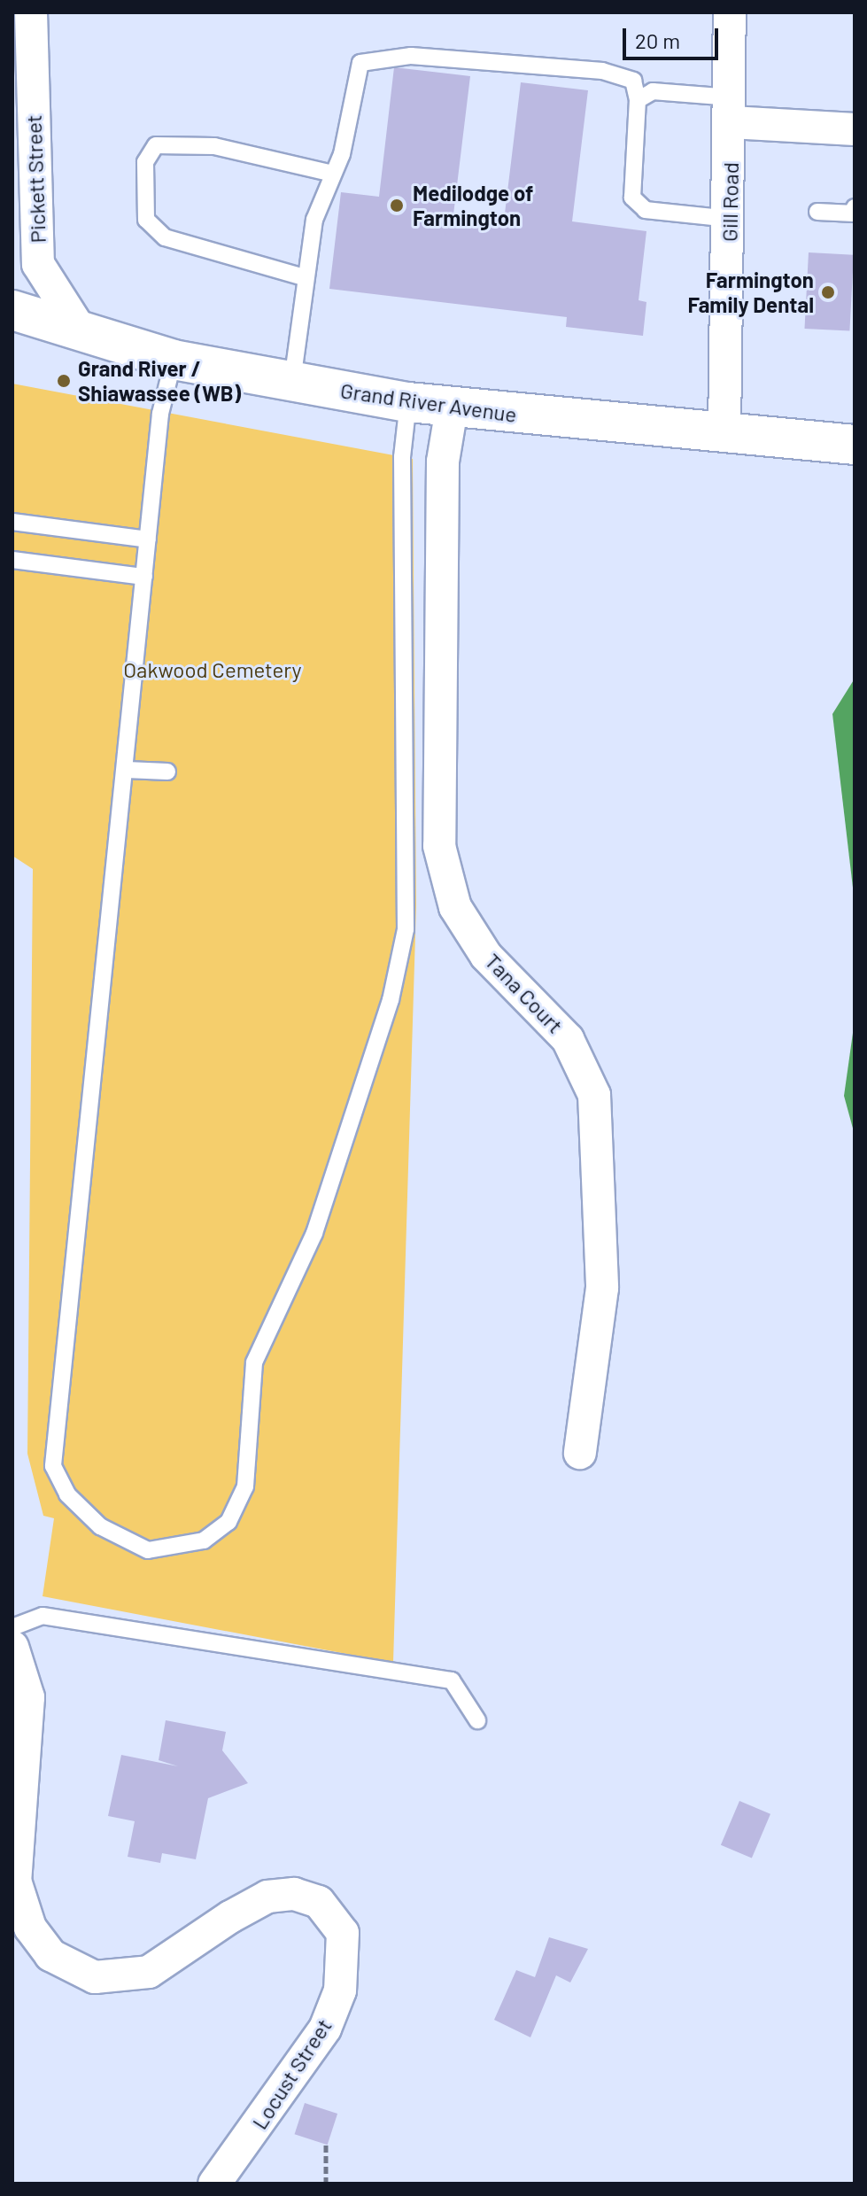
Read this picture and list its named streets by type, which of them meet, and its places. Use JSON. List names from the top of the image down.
{
  "streets": {
    "main road": ["Grand River Avenue"],
    "street": [
      "Pickett Street",
      "Gill Road",
      "Tana Court",
      "Locust Street"
    ]
  },
  "crossings": [
    ["Pickett Street", "Grand River Avenue"],
    ["Gill Road", "Grand River Avenue"],
    ["Grand River Avenue", "Tana Court"]
  ],
  "parks": ["Oakwood Cemetery"],
  "places": ["Medilodge of Farmington", "Farmington Family Dental", "Grand River / Shiawassee (WB)"],
  "scale_bar": "20 m"
}
